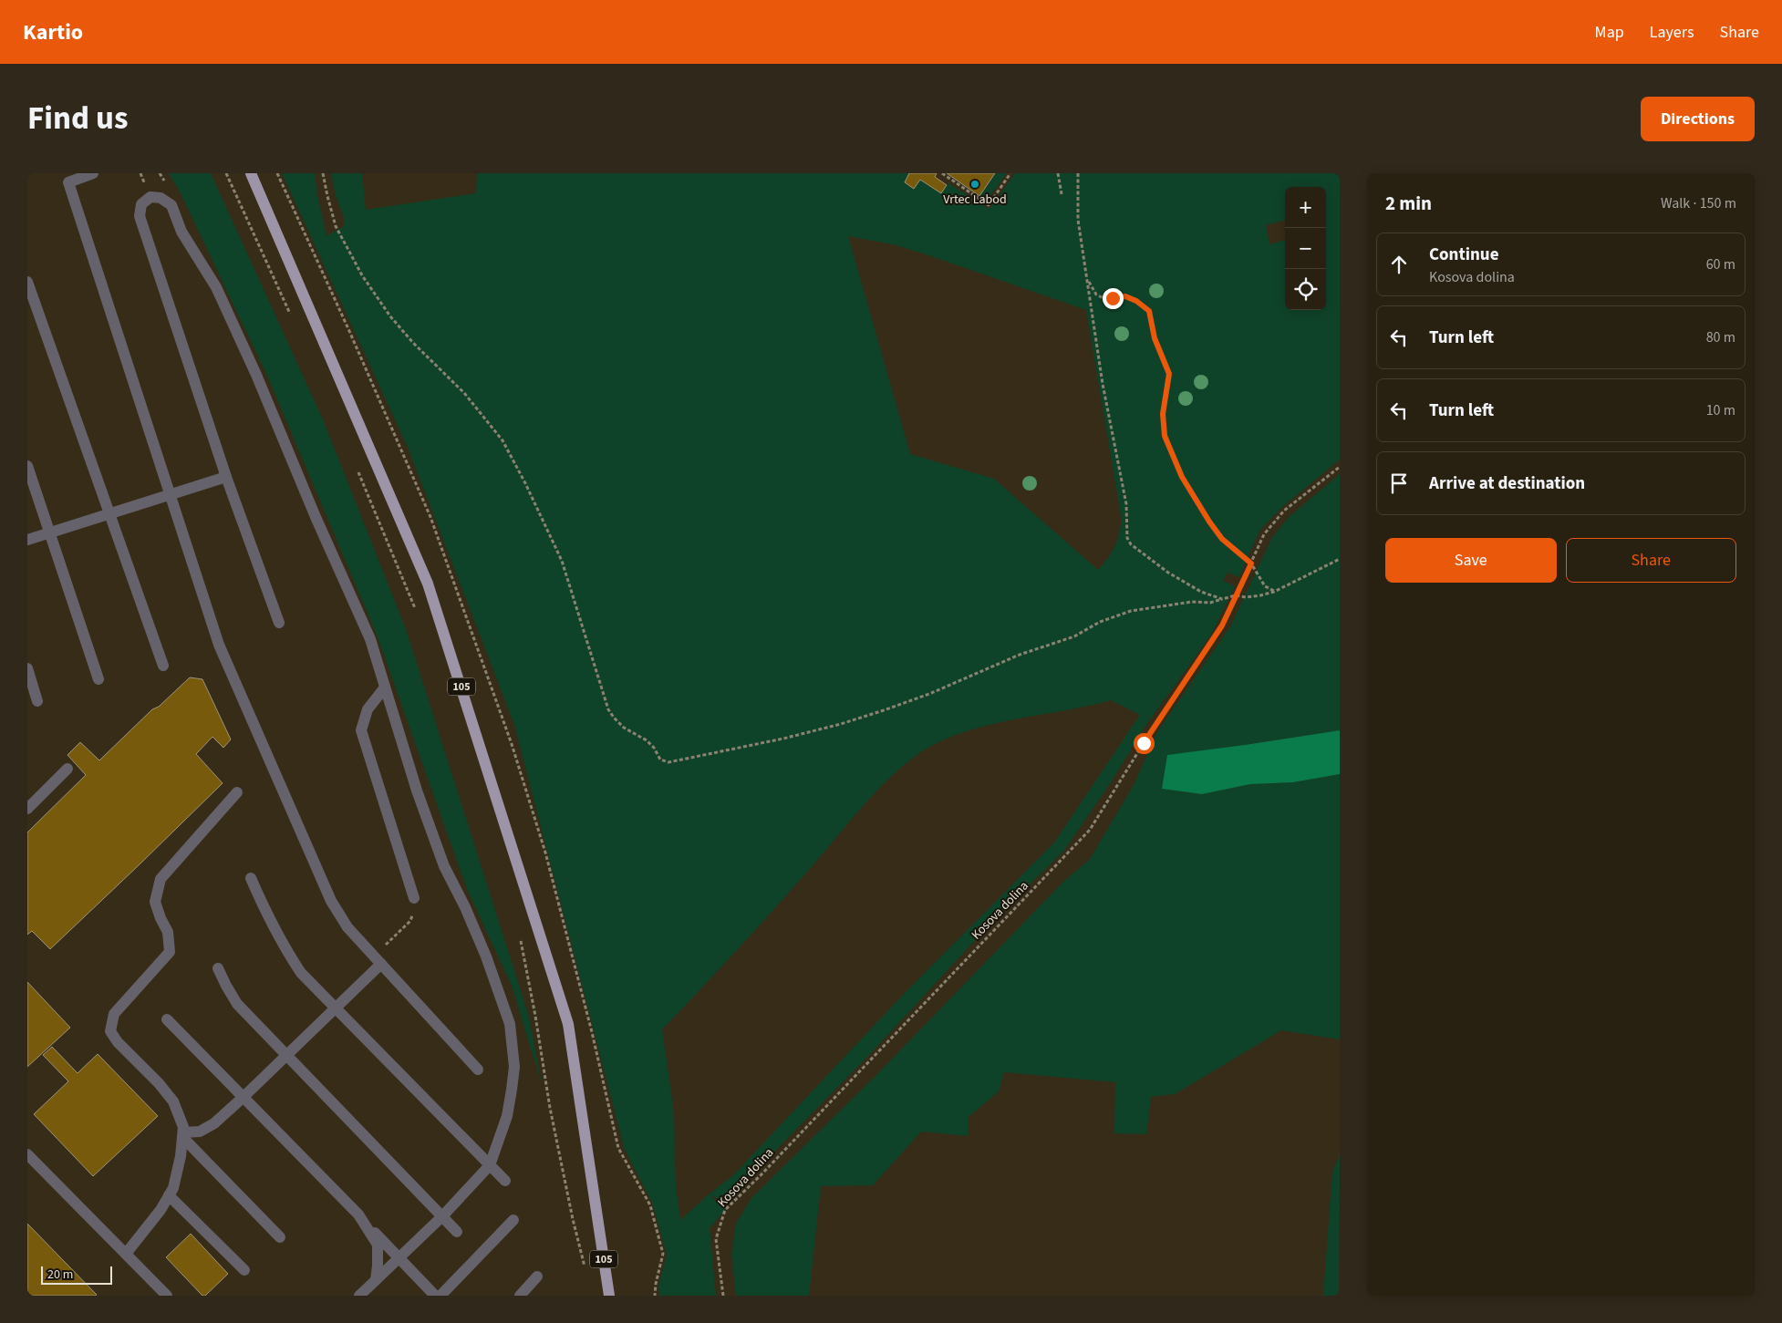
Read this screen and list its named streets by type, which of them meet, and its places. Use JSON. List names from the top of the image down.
{
  "streets": {
    "main road": ["105"],
    "path": ["Kosova dolina"]
  },
  "places": ["Vrtec Labod"],
  "scale_bar": "20 m",
  "page": {
    "header": "Kartio",
    "nav": ["Map", "Layers", "Share"],
    "title": "Find us",
    "buttons": [
      "Directions",
      ["Save", "Share"]
    ],
    "heading": ["2 min", "Walk · 150 m"],
    "map_buttons": ["+", "−"],
    "list": [
      ["Continue", "Kosova dolina", "60 m"],
      ["Turn left", "80 m"],
      ["Turn left", "10 m"],
      "Arrive at destination"
    ],
    "scale": "20 m"
  }
}
